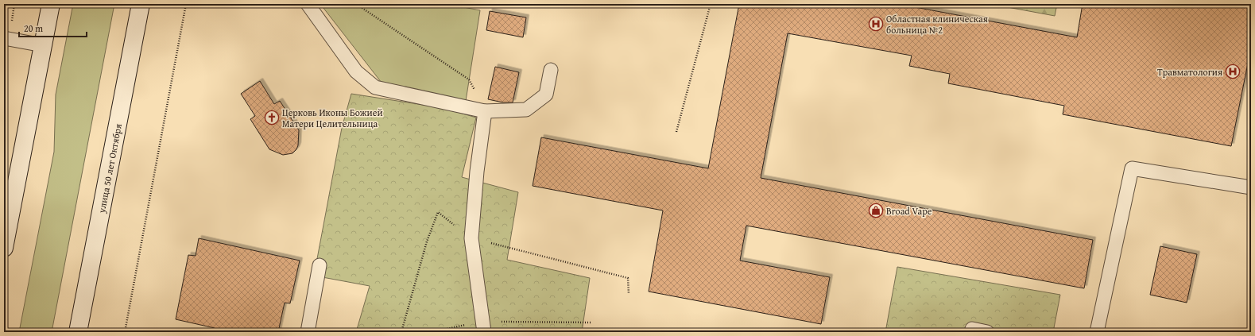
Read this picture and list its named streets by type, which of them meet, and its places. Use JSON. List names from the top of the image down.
{
  "streets": {
    "main road": ["улица 50 лет Октября"]
  },
  "places": {
    "hospital": ["Областная клиническая больница №2", "Травматология"],
    "church": ["Церковь Иконы Божией Матери Целительница"],
    "shop": ["Broad Vape"]
  },
  "scale_bar": "20 m"
}
